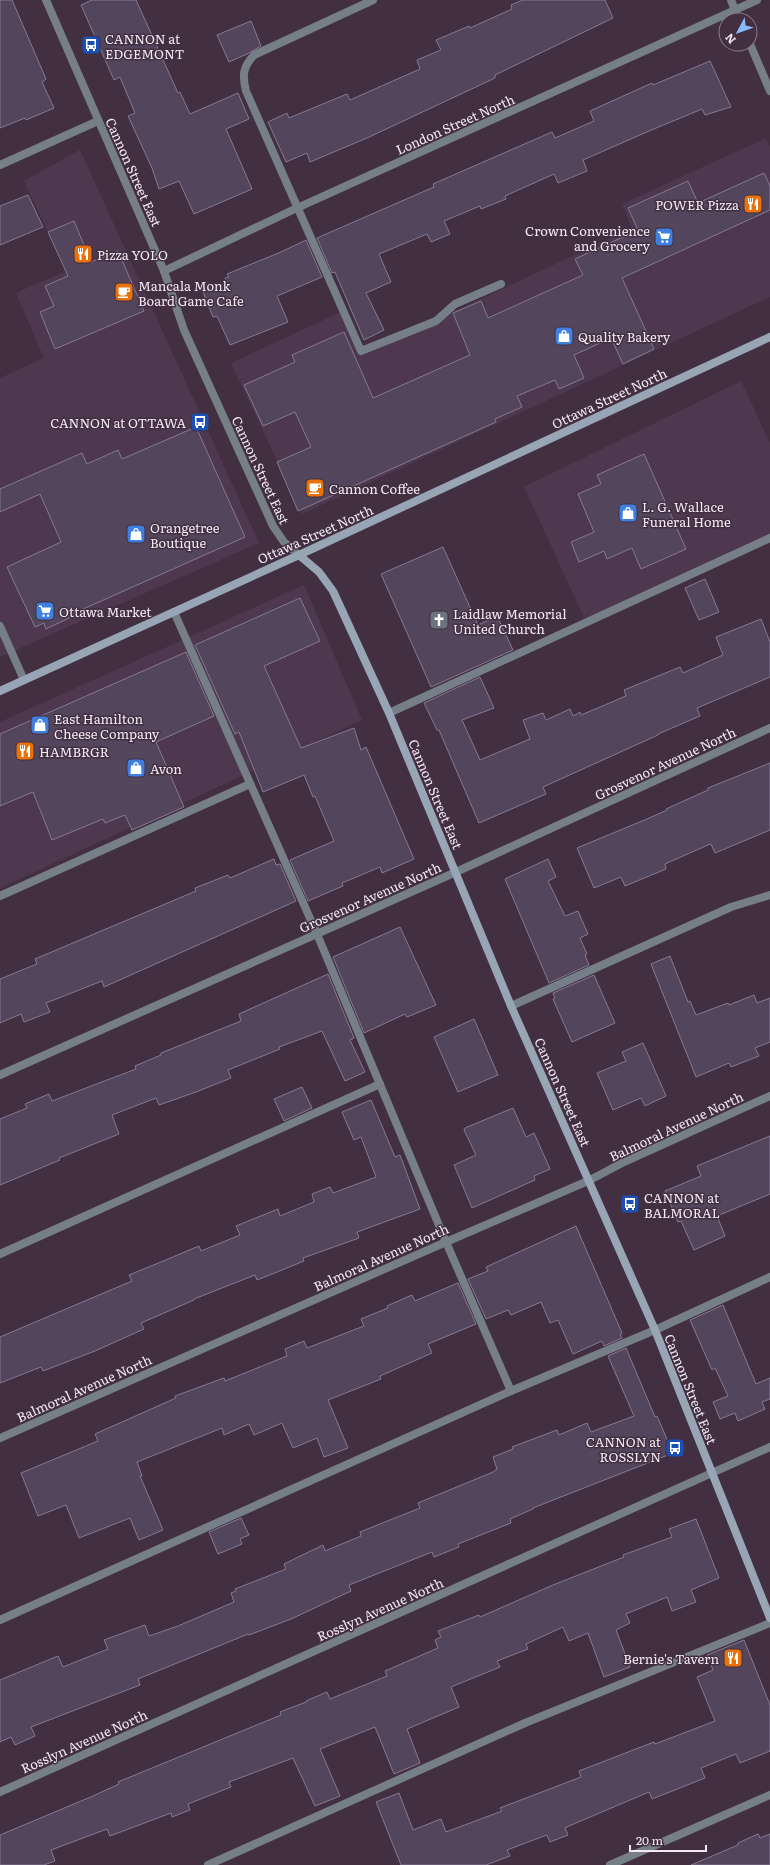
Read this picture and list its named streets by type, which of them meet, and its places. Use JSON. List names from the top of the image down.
{
  "streets": {
    "main road": ["Cannon Street East", "Ottawa Street North"],
    "street": [
      "London Street North",
      "Grosvenor Avenue North",
      "Balmoral Avenue North",
      "Rosslyn Avenue North"
    ]
  },
  "crossings": [
    ["London Street North", "Cannon Street East"],
    ["Cannon Street East", "Ottawa Street North"],
    ["Cannon Street East", "Grosvenor Avenue North"],
    ["Cannon Street East", "Balmoral Avenue North"],
    ["Cannon Street East", "Rosslyn Avenue North"]
  ],
  "places": {
    "bus stop": [
      "CANNON at EDGEMONT",
      "CANNON at OTTAWA",
      "CANNON at BALMORAL",
      "CANNON at ROSSLYN"
    ],
    "restaurant": [
      "POWER Pizza",
      "Pizza YOLO",
      "HAMBRGR",
      "Bernie's Tavern"
    ],
    "supermarket": ["Crown Convenience and Grocery", "Ottawa Market"],
    "cafe": ["Mancala Monk Board Game Cafe", "Cannon Coffee"],
    "shop": [
      "Quality Bakery",
      "L. G. Wallace Funeral Home",
      "Orangetree Boutique",
      "East Hamilton Cheese Company",
      "Avon"
    ],
    "church": ["Laidlaw Memorial United Church"]
  },
  "scale_bar": "20 m",
  "north": "bottom left"
}
